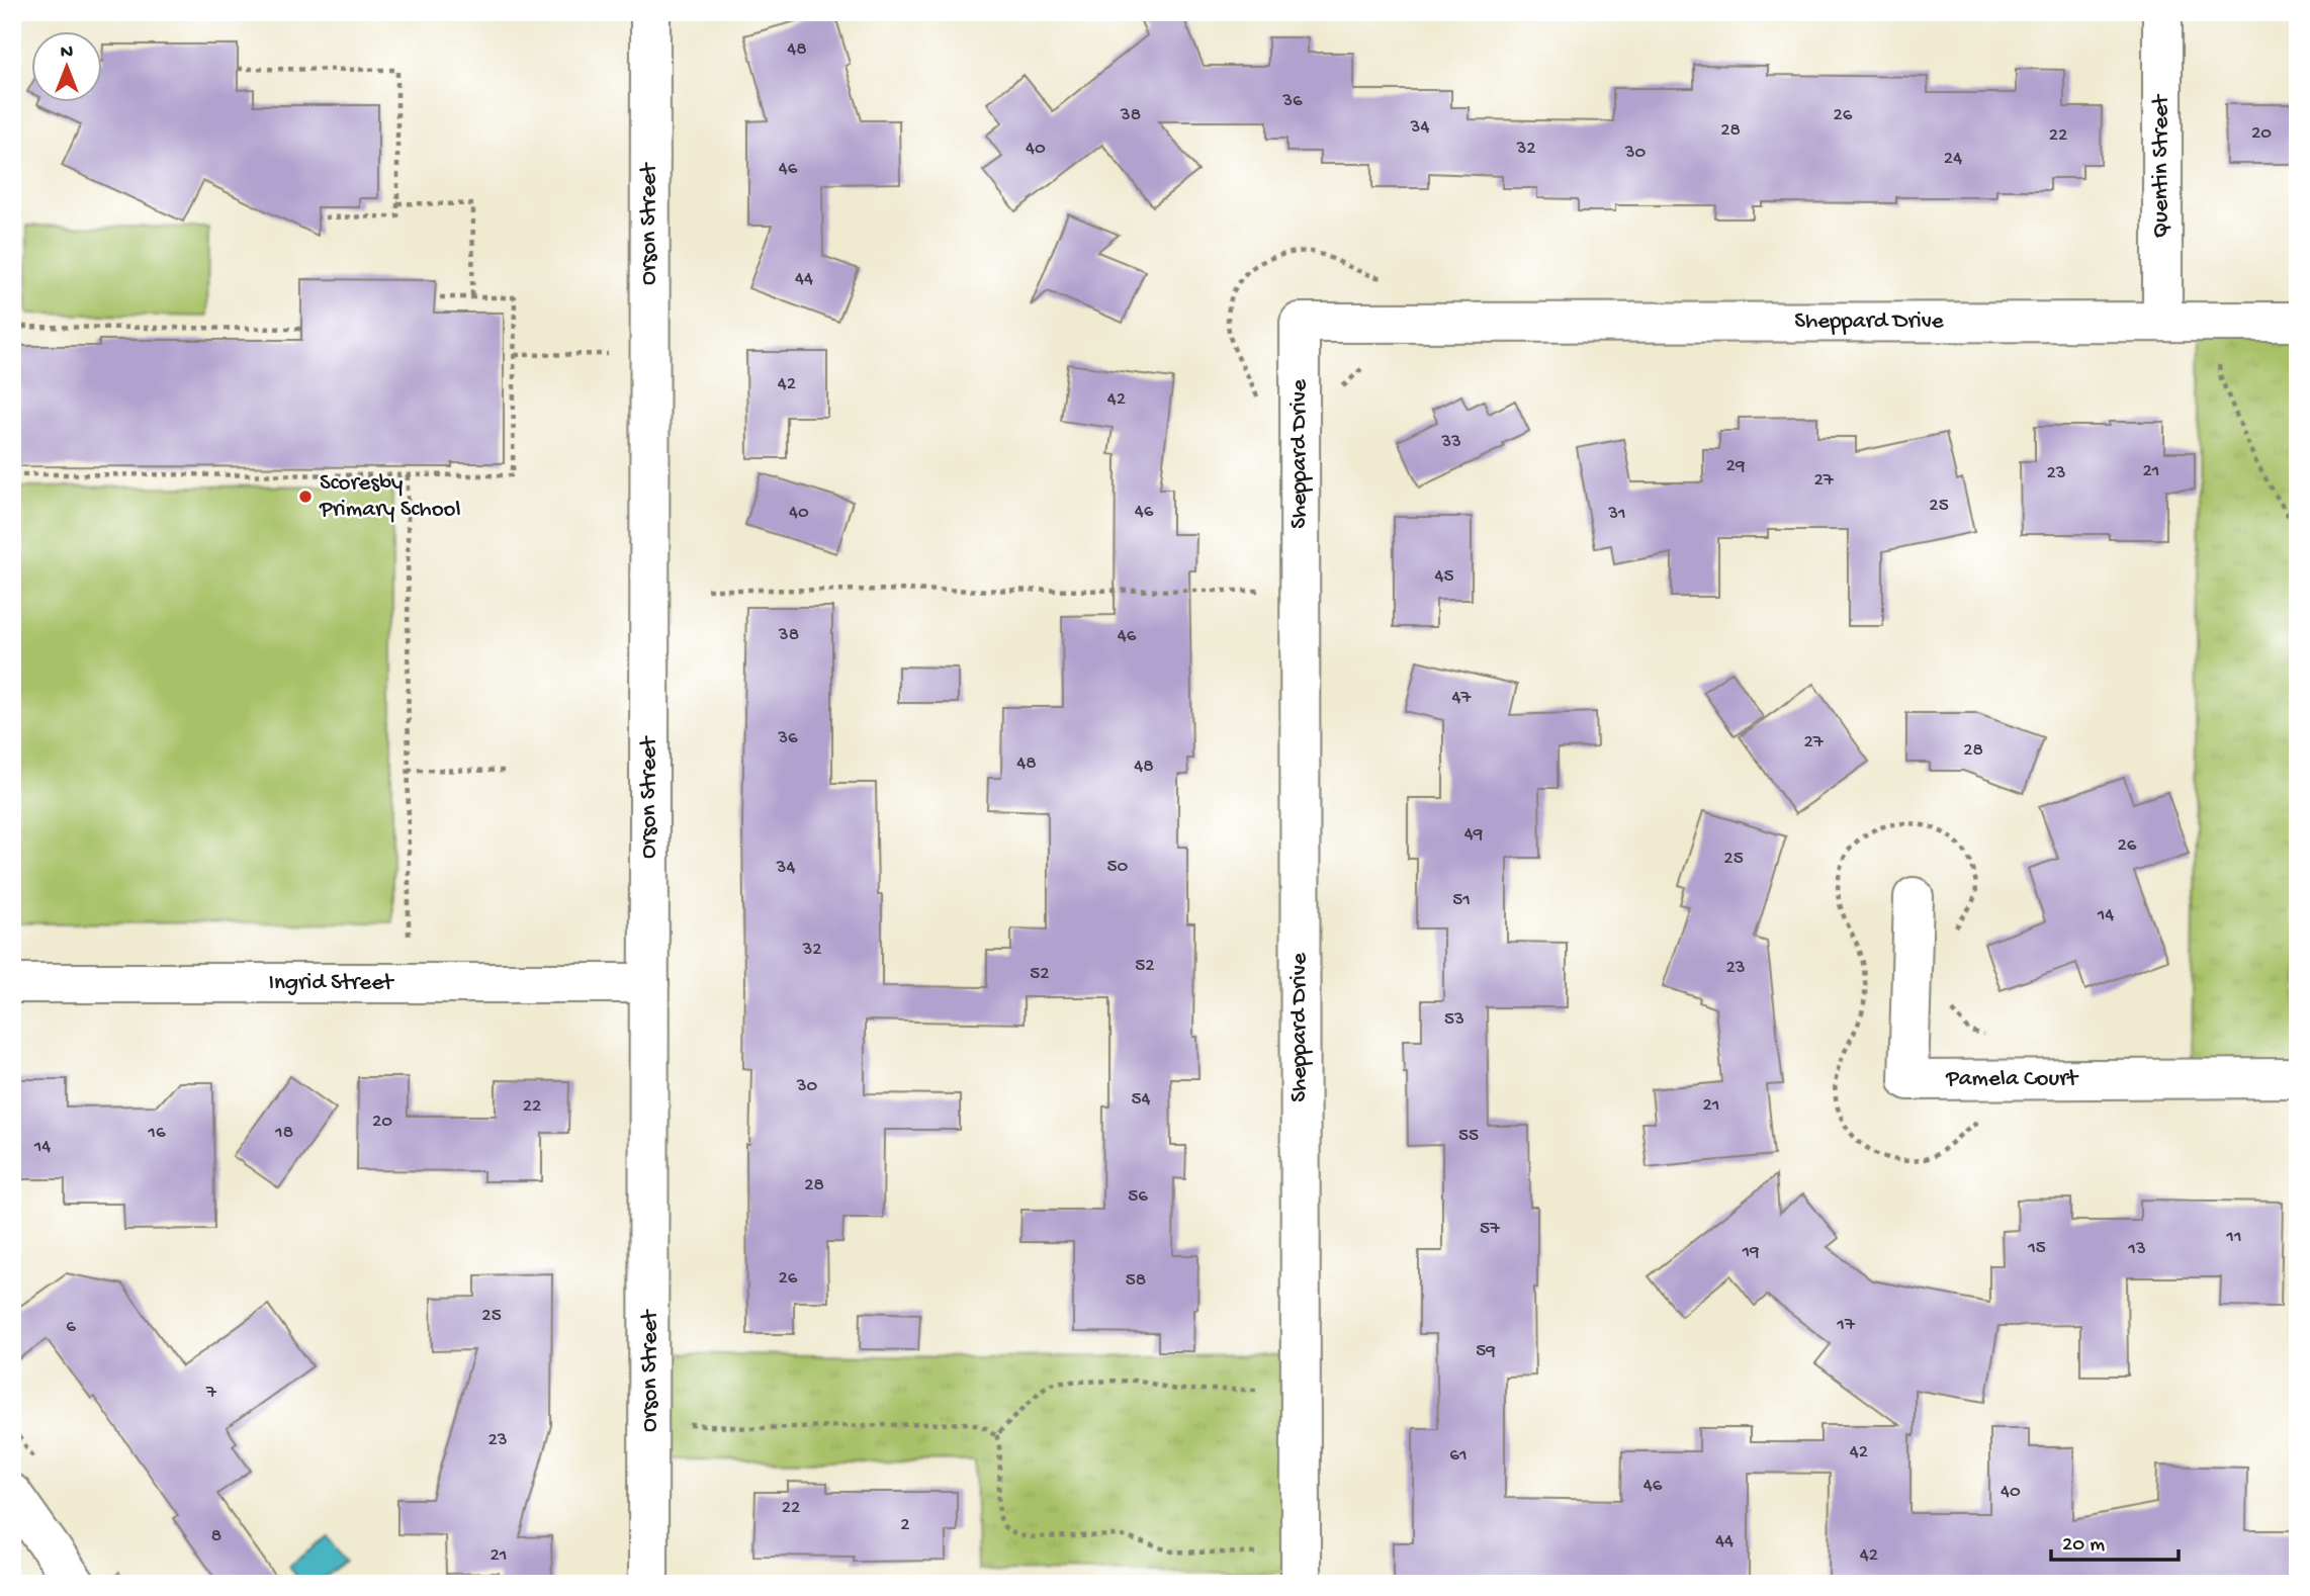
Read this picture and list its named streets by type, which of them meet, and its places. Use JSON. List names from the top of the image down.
{
  "streets": {
    "street": [
      "Quentin Street",
      "Orson Street",
      "Sheppard Drive",
      "Ingrid Street",
      "Pamela Court"
    ]
  },
  "crossings": [
    ["Quentin Street", "Sheppard Drive"],
    ["Orson Street", "Ingrid Street"]
  ],
  "places": ["Scoresby Primary School"],
  "house_numbers": [
    "48",
    "36",
    "38",
    "26",
    "34",
    "28",
    "20",
    "22",
    "40",
    "32",
    "30",
    "24",
    "46",
    "44",
    "42",
    "42",
    "33",
    "29",
    "21",
    "23",
    "27",
    "25",
    "46",
    "40",
    "31",
    "45",
    "38",
    "46",
    "47",
    "36",
    "27",
    "28",
    "48",
    "48",
    "49",
    "26",
    "25",
    "50",
    "34",
    "51",
    "14",
    "32",
    "52",
    "23",
    "52",
    "53",
    "30",
    "54",
    "21",
    "22",
    "20",
    "16",
    "18",
    "55",
    "14",
    "28",
    "56",
    "57",
    "11",
    "15",
    "13",
    "19",
    "26",
    "58",
    "25",
    "17",
    "6",
    "59",
    "7",
    "23",
    "42",
    "61",
    "46",
    "40",
    "22",
    "2",
    "8",
    "44",
    "21",
    "42"
  ],
  "scale_bar": "20 m",
  "north": "top"
}
